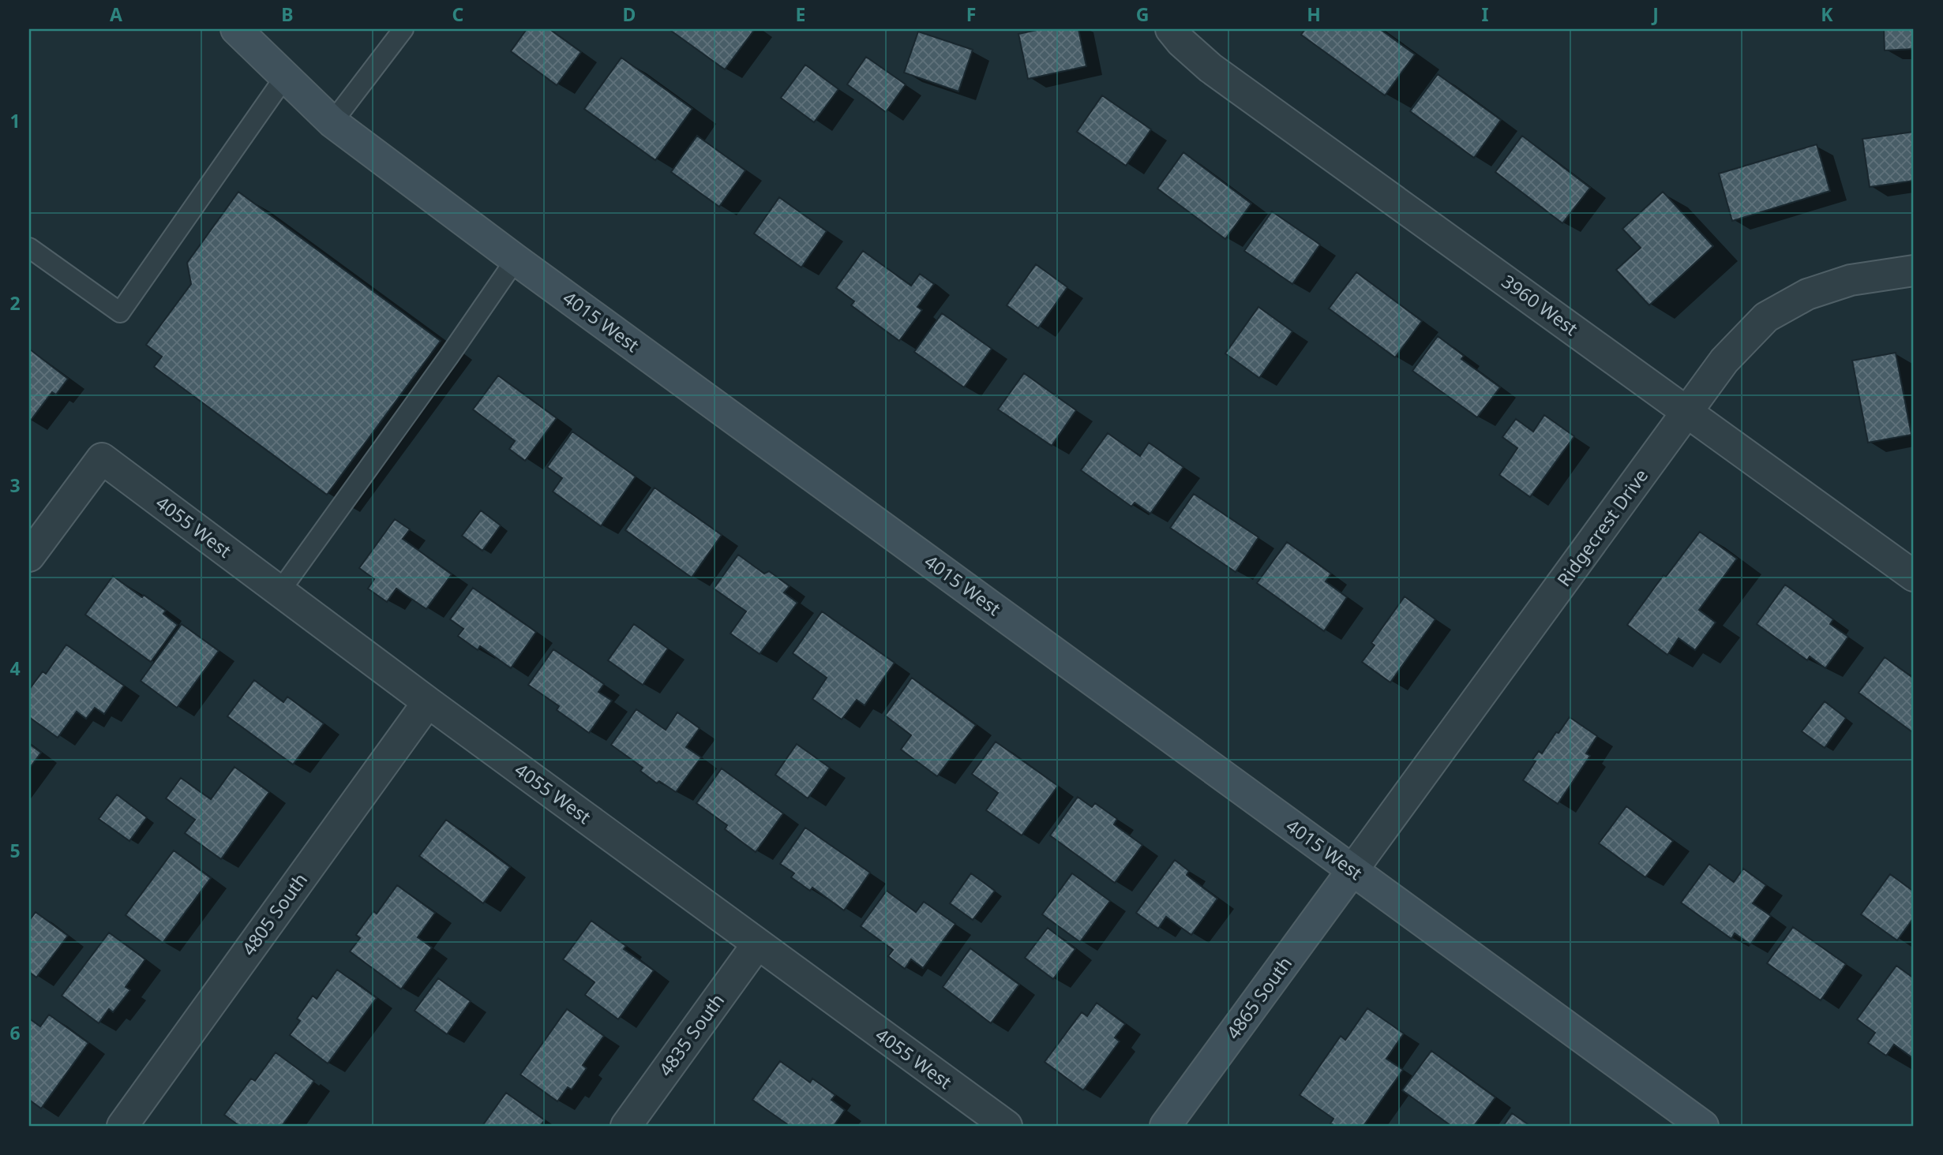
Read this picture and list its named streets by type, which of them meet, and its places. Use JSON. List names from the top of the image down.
{
  "streets": {
    "street": [
      "3960 West",
      "4015 West",
      "4055 West",
      "Ridgecrest Drive",
      "4805 South",
      "4865 South",
      "4835 South"
    ]
  },
  "crossings": [
    ["3960 West", "Ridgecrest Drive"],
    ["4015 West", "Ridgecrest Drive"],
    ["4015 West", "4865 South"],
    ["4055 West", "4805 South"],
    ["4055 West", "4835 South"],
    ["Ridgecrest Drive", "4865 South"]
  ],
  "grid": {
    "columns": [
      "A",
      "B",
      "C",
      "D",
      "E",
      "F",
      "G",
      "H",
      "I",
      "J",
      "K"
    ],
    "rows": [
      "1",
      "2",
      "3",
      "4",
      "5",
      "6"
    ]
  }
}
